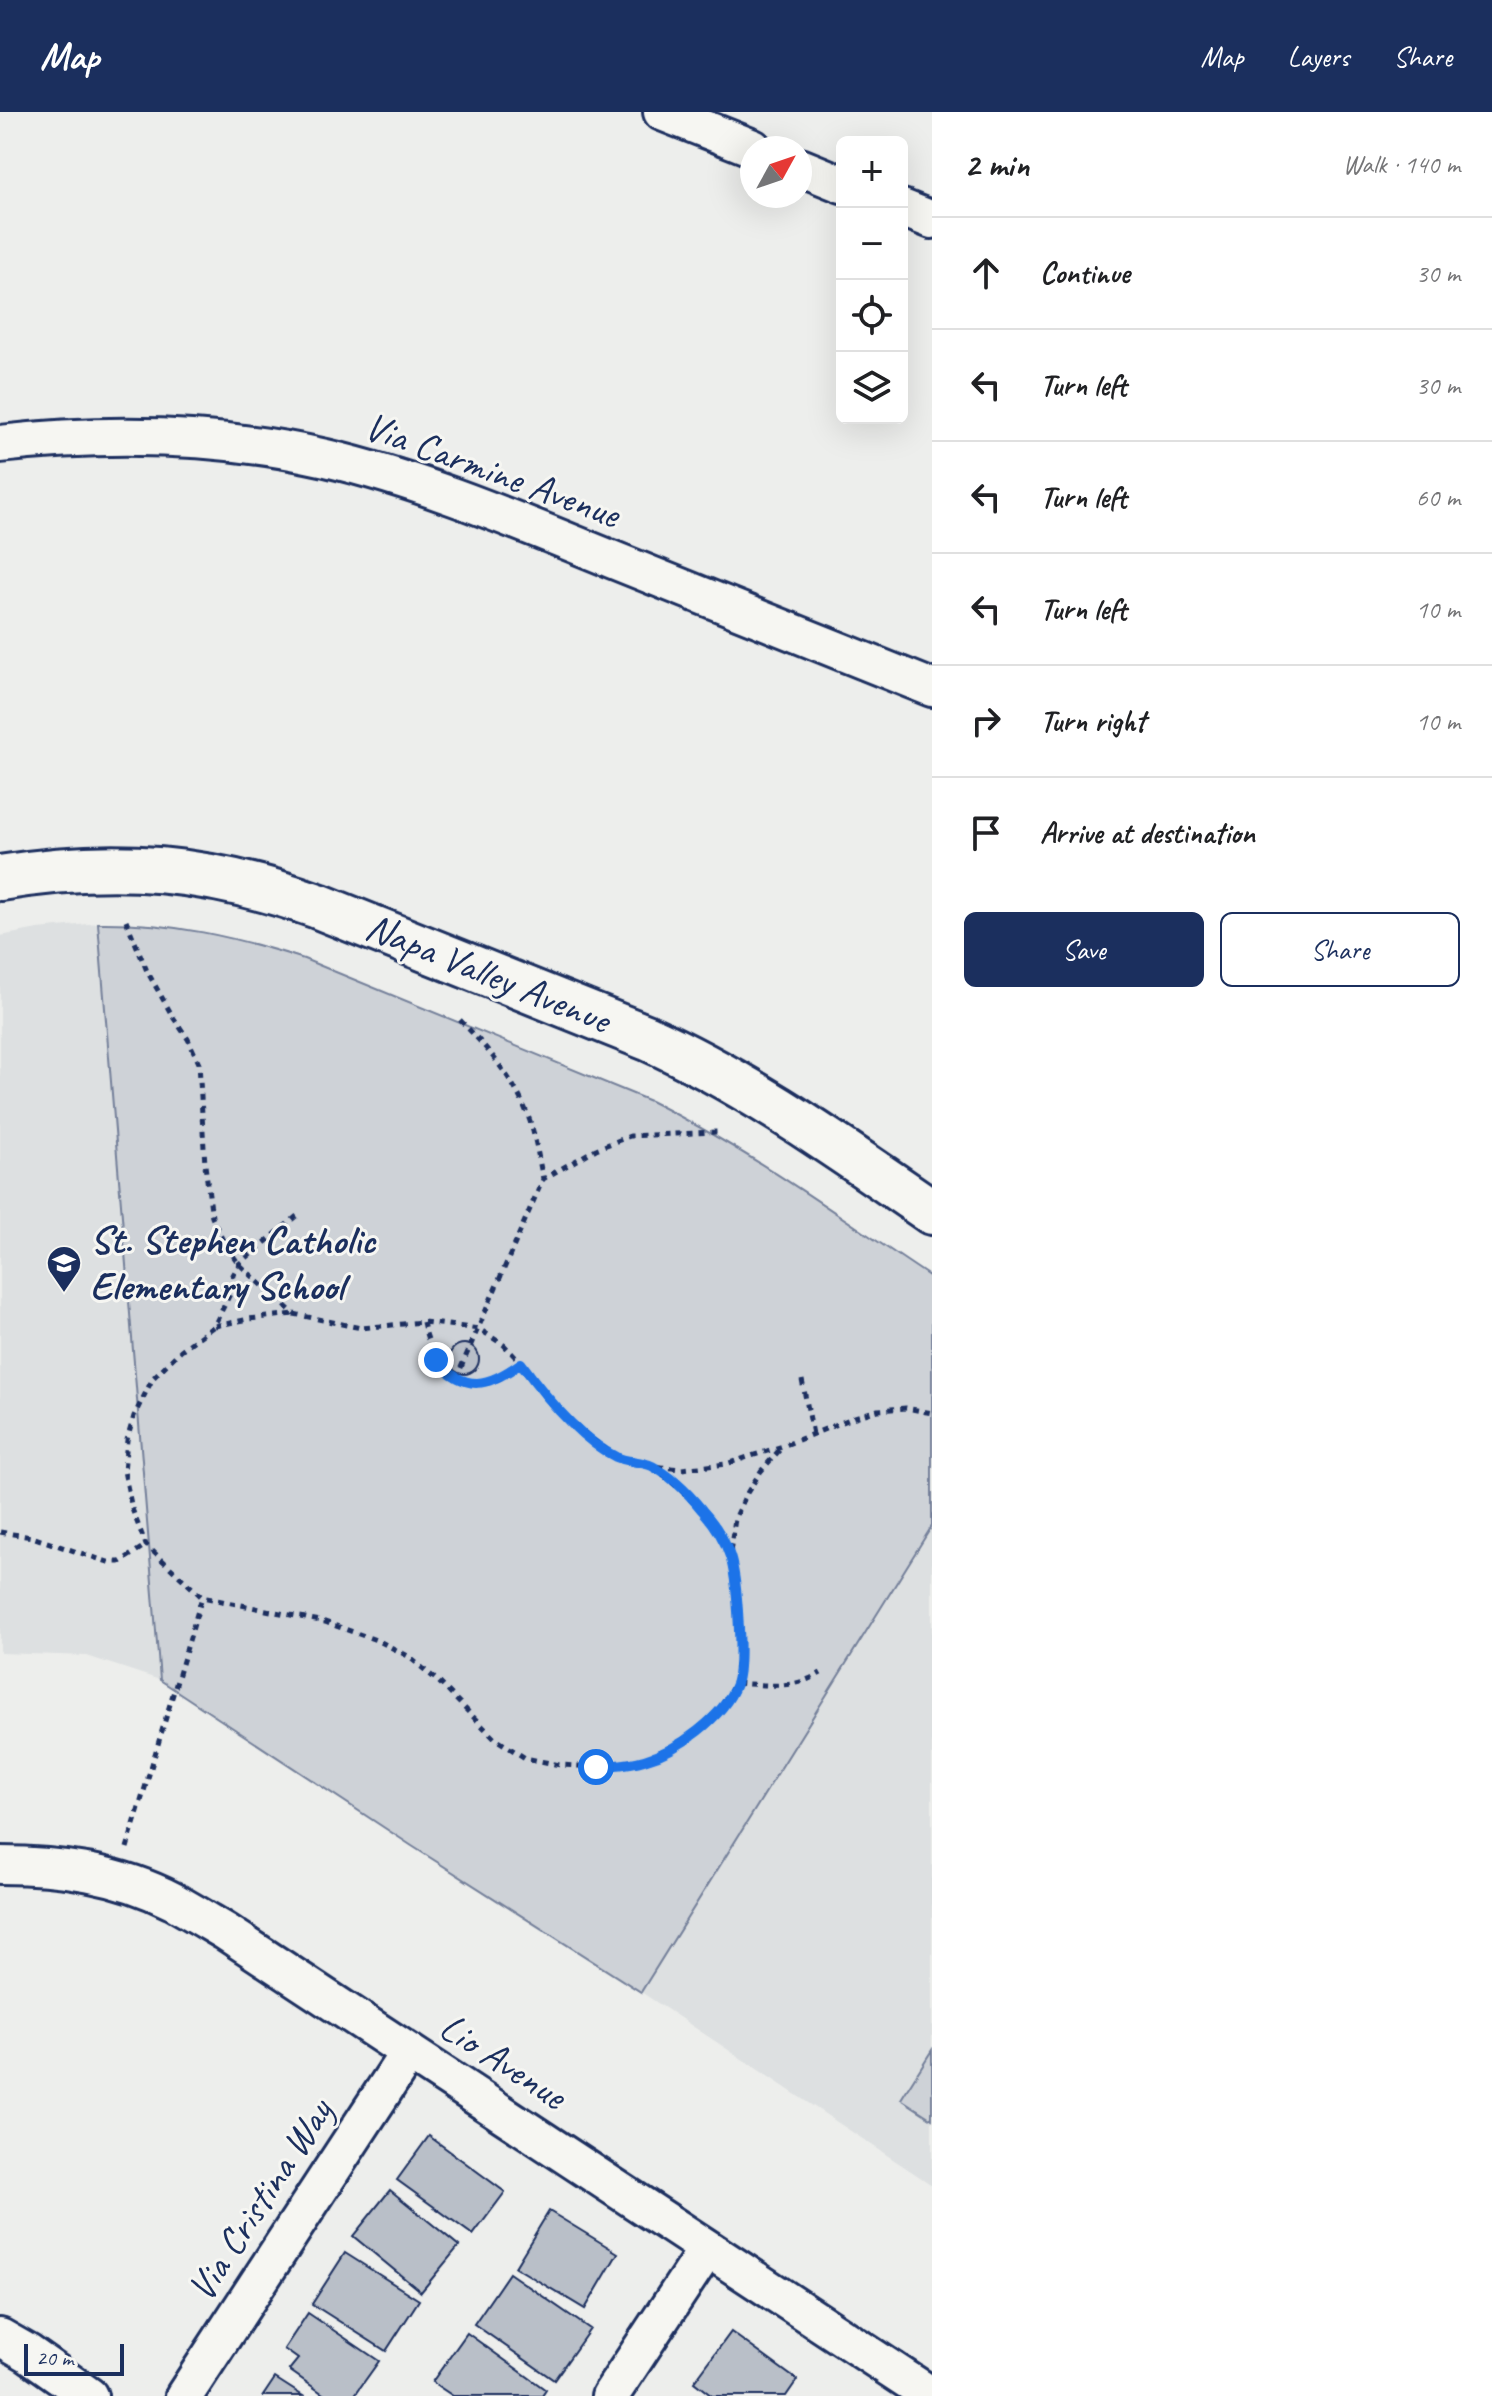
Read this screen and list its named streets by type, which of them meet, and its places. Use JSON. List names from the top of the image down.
{
  "streets": {
    "street": [
      "Via Carmine Avenue",
      "Napa Valley Avenue",
      "Lio Avenue",
      "Via Cristina Way"
    ]
  },
  "crossings": [
    ["Lio Avenue", "Via Cristina Way"]
  ],
  "places": {
    "school or university": ["St. Stephen Catholic Elementary School"]
  },
  "scale_bar": "20 m",
  "north": "top right",
  "page": {
    "header": "Map",
    "nav": ["Map", "Layers", "Share"],
    "heading": ["2 min", "Walk · 140 m"],
    "map_buttons": ["+", "−"],
    "list": [
      ["Continue", "30 m"],
      ["Turn left", "30 m"],
      ["Turn left", "60 m"],
      ["Turn left", "10 m"],
      ["Turn right", "10 m"],
      "Arrive at destination"
    ],
    "buttons": ["Save", "Share"],
    "scale": "20 m"
  }
}
